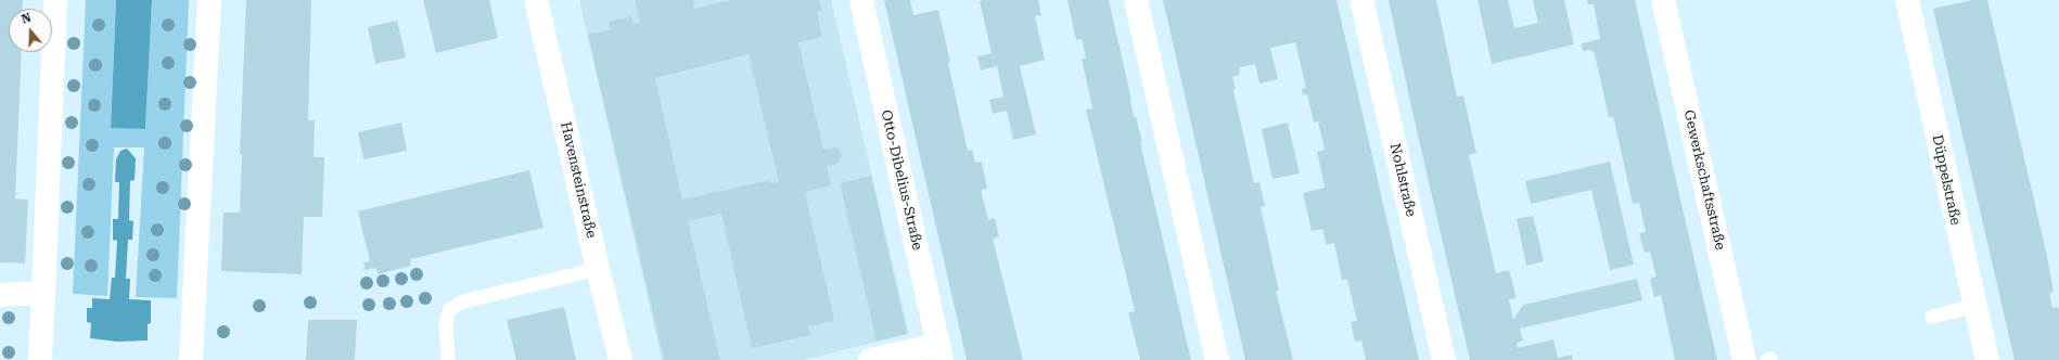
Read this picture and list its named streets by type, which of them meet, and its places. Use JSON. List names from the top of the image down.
{
  "streets": {
    "street": [
      "Havensteinstraße",
      "Otto-Dibelius-Straße",
      "Nohlstraße",
      "Gewerkschaftsstraße",
      "Düppelstraße"
    ]
  },
  "north": "top"
}
